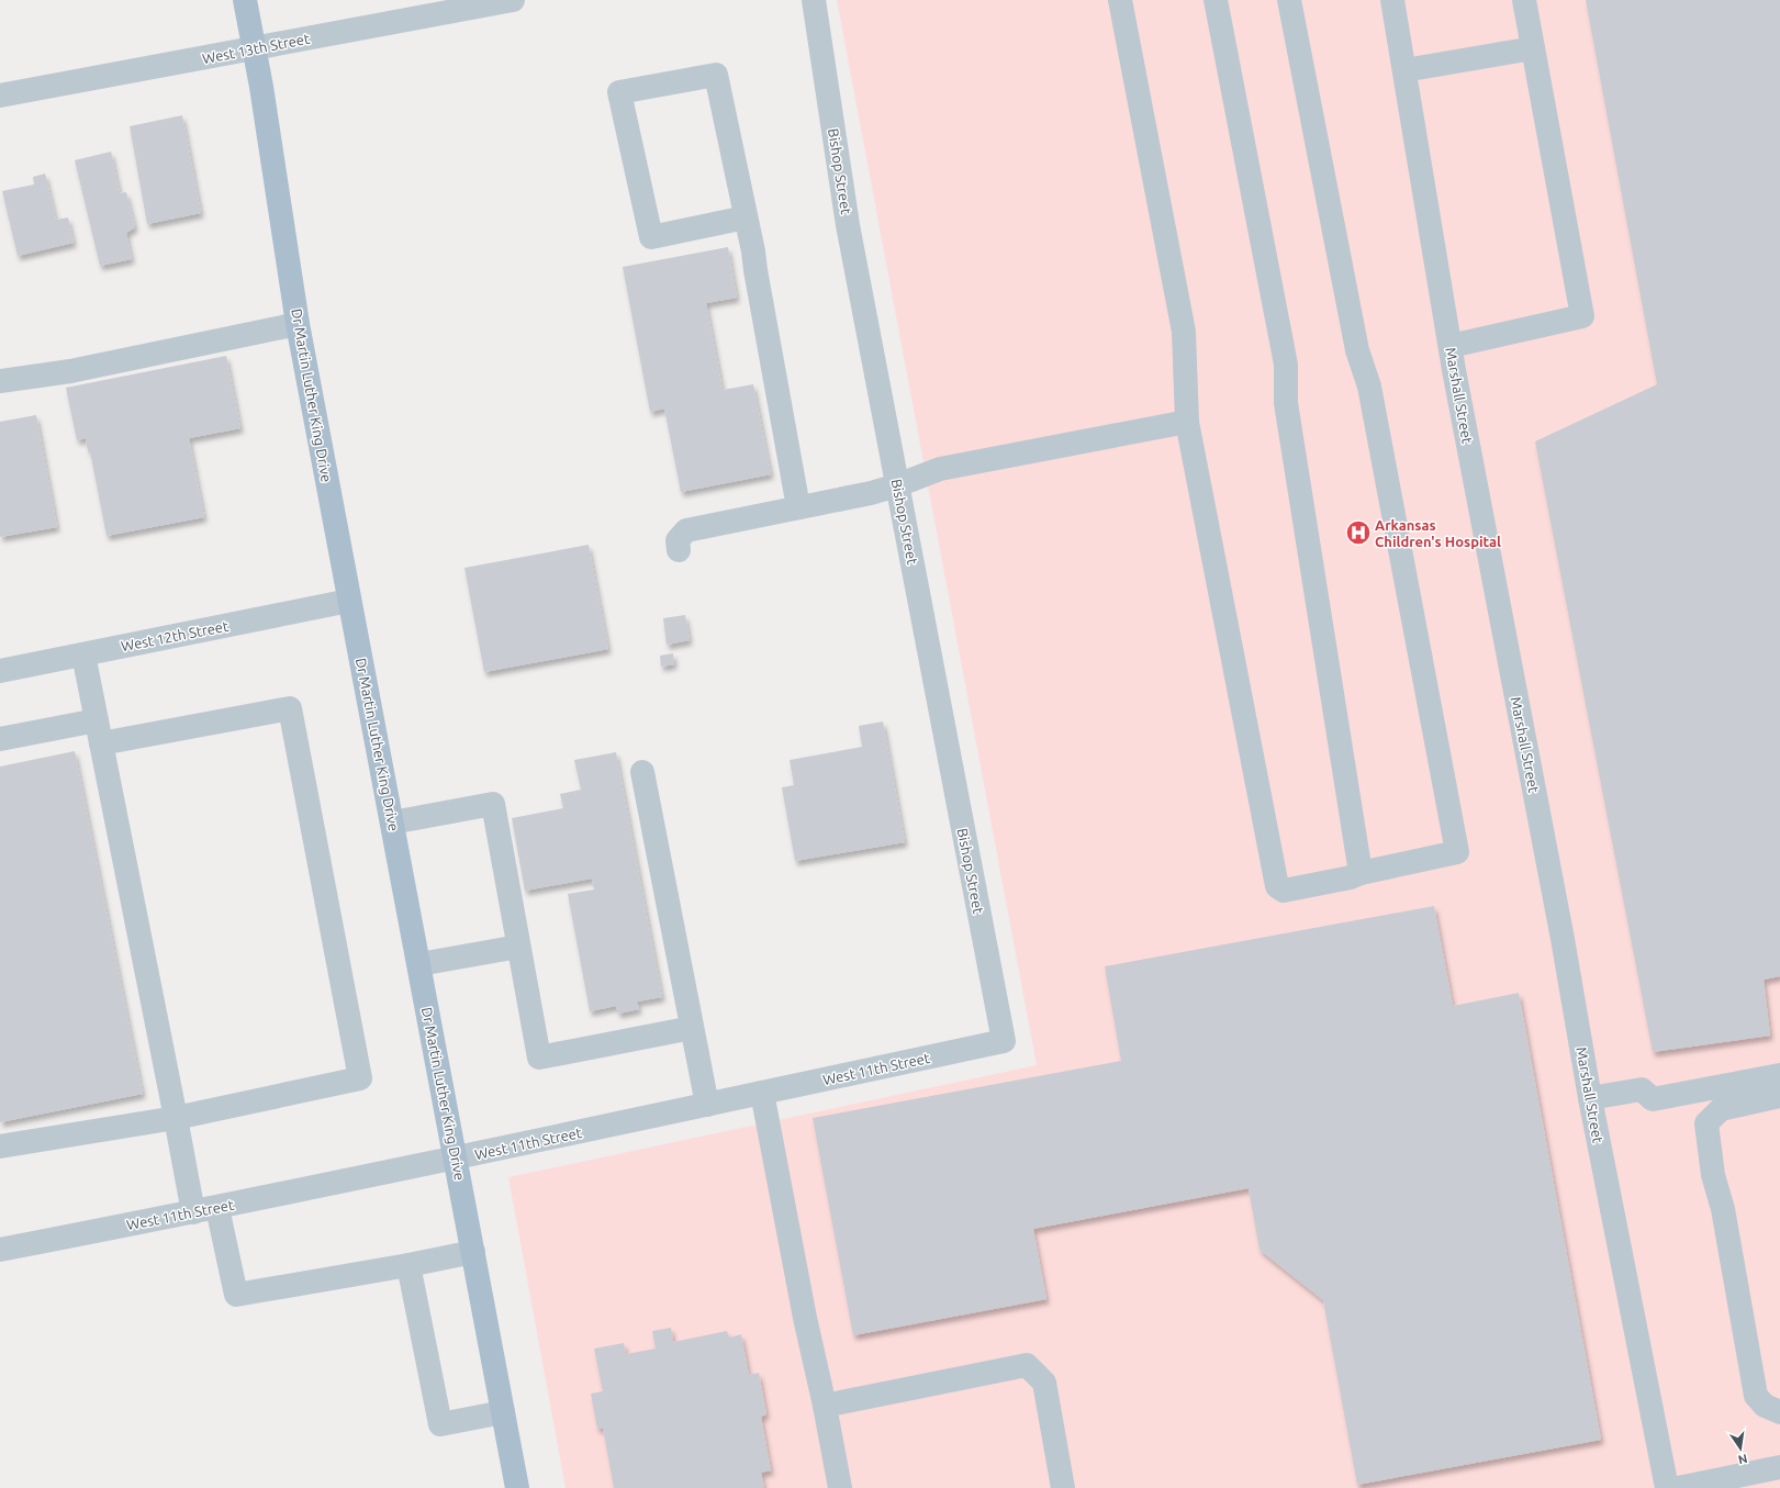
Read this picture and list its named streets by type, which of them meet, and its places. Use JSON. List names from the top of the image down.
{
  "streets": {
    "main road": ["Dr Martin Luther King Drive"],
    "street": [
      "West 13th Street",
      "Bishop Street",
      "Marshall Street",
      "West 12th Street",
      "West 11th Street"
    ]
  },
  "crossings": [
    ["West 13th Street", "Dr Martin Luther King Drive"],
    ["Bishop Street", "West 11th Street"],
    ["Dr Martin Luther King Drive", "West 12th Street"],
    ["Dr Martin Luther King Drive", "West 11th Street"]
  ],
  "places": {
    "hospital": ["Arkansas Children's Hospital"]
  },
  "north": "bottom"
}
